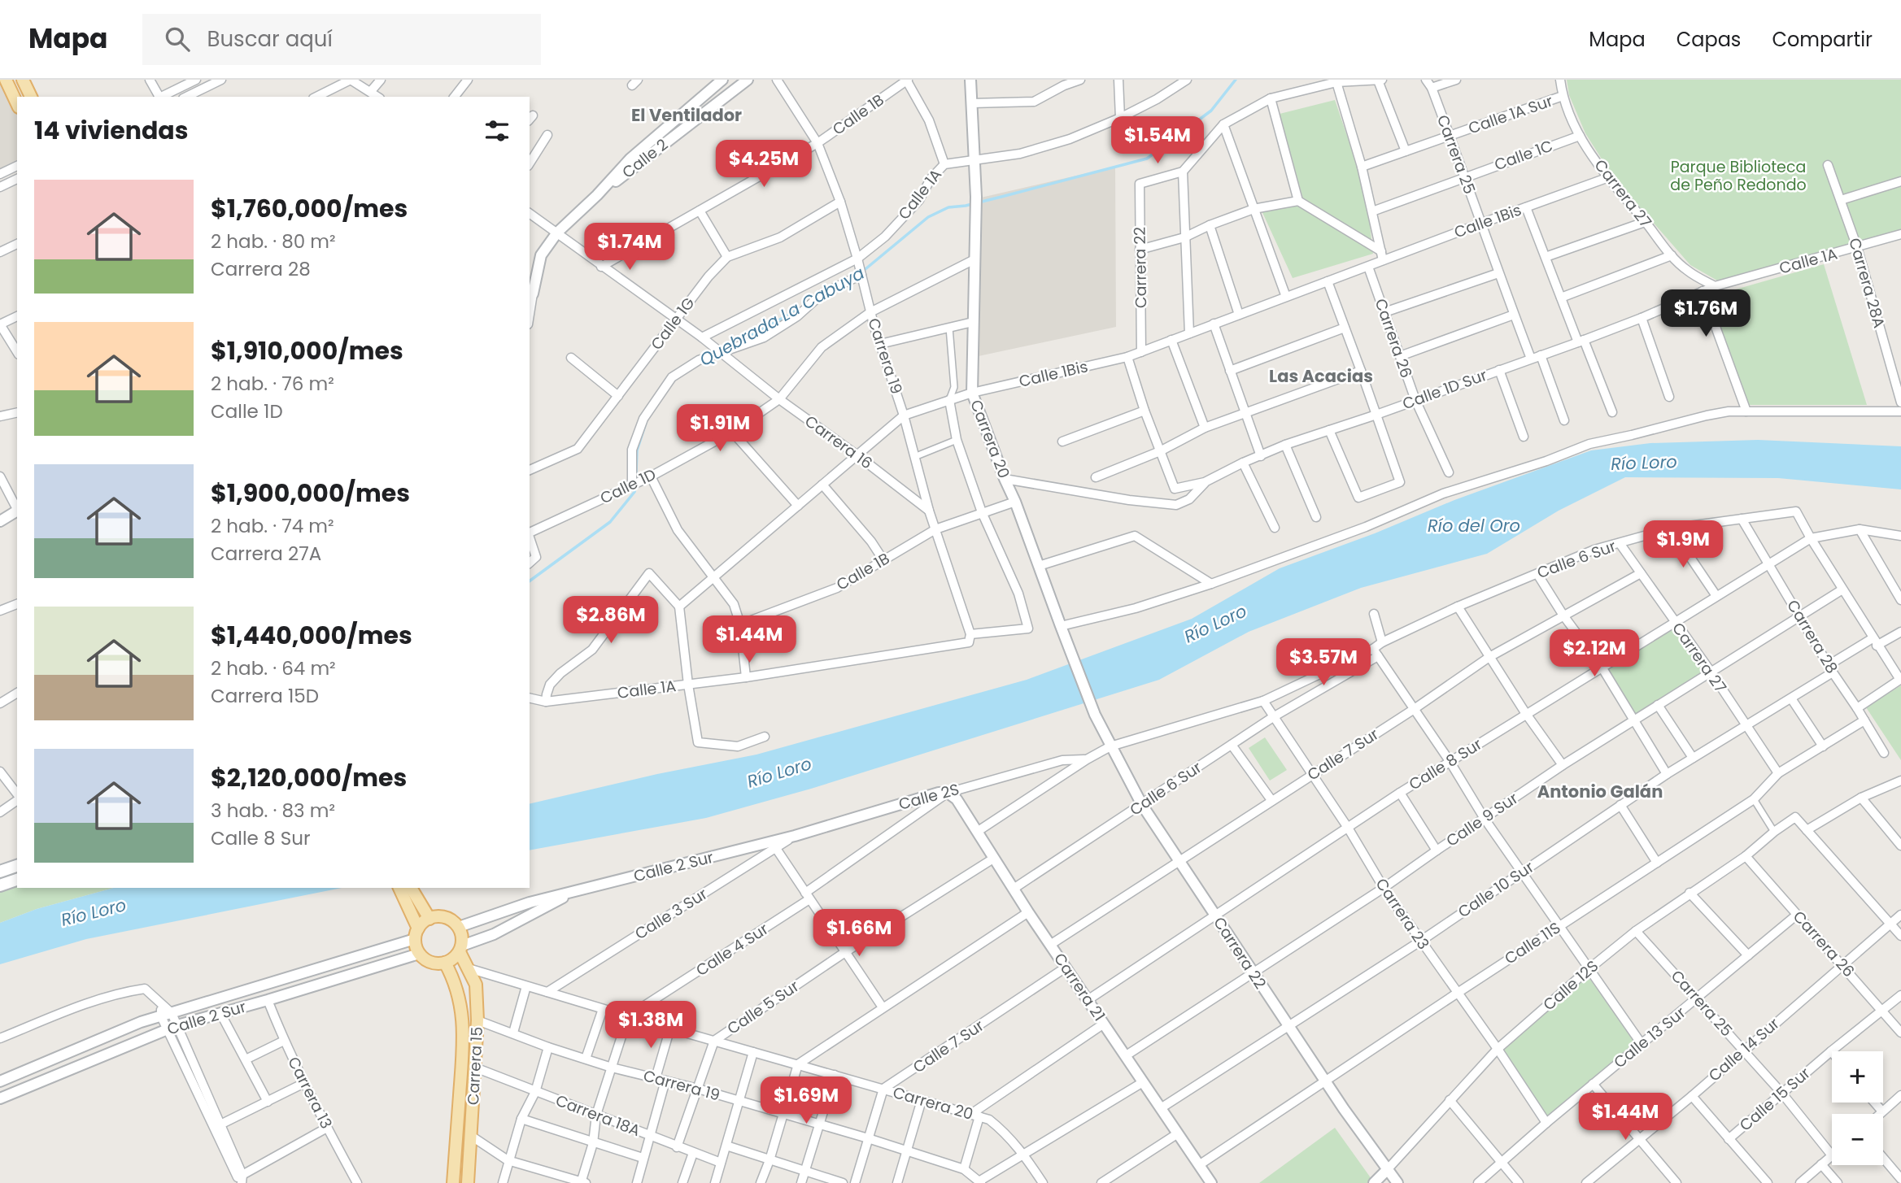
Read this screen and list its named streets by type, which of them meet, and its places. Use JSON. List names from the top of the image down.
{
  "streets": {
    "main road": ["Carrera 15"],
    "street": [
      "Calle 1B",
      "Calle 1A Sur",
      "Carrera 25",
      "Calle 1C",
      "Calle 2",
      "Carrera 27",
      "Calle 1A",
      "Calle 1Bis",
      "Carrera 22",
      "Carrera 28A",
      "Calle 1G",
      "Carrera 26",
      "Carrera 19",
      "Calle 1D Sur",
      "Carrera 20",
      "Carrera 16",
      "Calle 1D",
      "Calle 6 Sur",
      "Carrera 28",
      "Calle 7 Sur",
      "Calle 8 Sur",
      "Calle 2S",
      "Calle 9 Sur",
      "Calle 2 Sur",
      "Calle 10 Sur",
      "Calle 3 Sur",
      "Carrera 23",
      "Calle 11S",
      "Calle 4 Sur",
      "Calle 12S",
      "Carrera 21",
      "Calle 5 Sur",
      "Calle 13 Sur",
      "Calle 14 Sur",
      "Carrera 13",
      "Calle 15 Sur",
      "Carrera 18A"
    ]
  },
  "crossings": [
    ["Calle 1B", "Carrera 19"],
    ["Calle 1B", "Carrera 20"],
    ["Calle 1B", "Carrera 16"],
    ["Calle 1A Sur", "Carrera 25"],
    ["Calle 1A Sur", "Carrera 27"],
    ["Carrera 25", "Calle 1C"],
    ["Carrera 25", "Calle 1Bis"],
    ["Carrera 25", "Calle 1D Sur"],
    ["Carrera 25", "Calle 12S"],
    ["Carrera 25", "Calle 13 Sur"],
    ["Carrera 25", "Calle 14 Sur"],
    ["Carrera 25", "Calle 15 Sur"],
    ["Calle 1C", "Carrera 27"],
    ["Calle 2", "Carrera 16"],
    ["Carrera 27", "Calle 1A"],
    ["Carrera 27", "Calle 1Bis"],
    ["Carrera 27", "Calle 1D Sur"],
    ["Carrera 27", "Calle 6 Sur"],
    ["Carrera 27", "Calle 7 Sur"],
    ["Carrera 27", "Calle 8 Sur"],
    ["Carrera 27", "Calle 9 Sur"],
    ["Carrera 27", "Calle 10 Sur"],
    ["Carrera 27", "Calle 11S"],
    ["Calle 1A", "Carrera 28A"],
    ["Calle 1A", "Carrera 19"],
    ["Calle 1A", "Calle 1D Sur"],
    ["Calle 1A", "Carrera 20"],
    ["Calle 1A", "Carrera 16"],
    ["Calle 1Bis", "Carrera 22"],
    ["Calle 1Bis", "Carrera 26"],
    ["Calle 1Bis", "Carrera 19"],
    ["Calle 1Bis", "Carrera 20"],
    ["Calle 1Bis", "Carrera 16"],
    ["Carrera 22", "Carrera 20"],
    ["Carrera 22", "Calle 6 Sur"],
    ["Carrera 22", "Calle 7 Sur"],
    ["Carrera 22", "Calle 8 Sur"],
    ["Carrera 22", "Calle 9 Sur"],
    ["Carrera 22", "Calle 10 Sur"],
    ["Carrera 22", "Calle 11S"],
    ["Carrera 22", "Calle 12S"],
    ["Calle 1G", "Carrera 19"],
    ["Calle 1G", "Carrera 16"],
    ["Carrera 26", "Calle 1D Sur"],
    ["Carrera 26", "Calle 12S"],
    ["Carrera 26", "Calle 13 Sur"],
    ["Carrera 26", "Calle 14 Sur"],
    ["Carrera 26", "Calle 15 Sur"],
    ["Carrera 19", "Carrera 16"],
    ["Carrera 19", "Calle 1D"],
    ["Carrera 19", "Calle 5 Sur"],
    ["Carrera 19", "Carrera 15"],
    ["Carrera 20", "Calle 1D"],
    ["Carrera 20", "Calle 7 Sur"],
    ["Carrera 20", "Calle 3 Sur"],
    ["Carrera 20", "Calle 4 Sur"],
    ["Carrera 20", "Calle 5 Sur"],
    ["Carrera 20", "Carrera 15"],
    ["Carrera 16", "Calle 1D"],
    ["Calle 6 Sur", "Carrera 28"],
    ["Calle 6 Sur", "Calle 8 Sur"],
    ["Calle 6 Sur", "Carrera 23"],
    ["Calle 6 Sur", "Carrera 21"],
    ["Carrera 28", "Calle 8 Sur"],
    ["Carrera 28", "Calle 9 Sur"],
    ["Carrera 28", "Calle 10 Sur"],
    ["Carrera 28", "Calle 11S"],
    ["Calle 7 Sur", "Carrera 23"],
    ["Calle 7 Sur", "Carrera 21"],
    ["Calle 8 Sur", "Carrera 23"],
    ["Calle 8 Sur", "Carrera 21"],
    ["Calle 2S", "Calle 2 Sur"],
    ["Calle 2S", "Calle 3 Sur"],
    ["Calle 2S", "Calle 4 Sur"],
    ["Calle 2S", "Carrera 21"],
    ["Calle 9 Sur", "Carrera 23"],
    ["Calle 9 Sur", "Carrera 21"],
    ["Calle 2 Sur", "Calle 3 Sur"],
    ["Calle 2 Sur", "Carrera 15"],
    ["Calle 2 Sur", "Carrera 13"],
    ["Calle 10 Sur", "Carrera 23"],
    ["Calle 10 Sur", "Carrera 21"],
    ["Carrera 23", "Calle 11S"],
    ["Carrera 23", "Calle 12S"],
    ["Carrera 23", "Calle 13 Sur"],
    ["Calle 11S", "Carrera 21"],
    ["Calle 4 Sur", "Carrera 21"],
    ["Carrera 21", "Calle 5 Sur"],
    ["Calle 5 Sur", "Carrera 18A"],
    ["Carrera 15", "Carrera 18A"]
  ],
  "districts": ["El Ventilador", "Las Acacias", "Antonio Galán"],
  "water": ["Quebrada La Cabuya", "Río Loro", "Río del Oro"],
  "parks": ["Parque Biblioteca de Peño Redondo"],
  "page": {
    "header": "Mapa",
    "search": "Buscar aquí",
    "nav": ["Mapa", "Capas", "Compartir"],
    "heading": "14 viviendas",
    "price": [
      "$1.54M",
      "$4.25M",
      "$1.74M",
      "$1.76M",
      "$1.91M",
      "$1.9M",
      "$2.86M",
      "$1.44M",
      "$2.12M",
      "$3.57M",
      "$1.66M",
      "$1.38M",
      "$1.69M",
      "$1.44M"
    ],
    "list": [
      {
        "name": "$1,760,000/mes",
        "note": "2 hab. · 80 m² · Carrera 28"
      },
      {
        "name": "$1,910,000/mes",
        "note": "2 hab. · 76 m² · Calle 1D"
      },
      {
        "name": "$1,900,000/mes",
        "note": "2 hab. · 74 m² · Carrera 27A"
      },
      {
        "name": "$1,440,000/mes",
        "note": "2 hab. · 64 m² · Carrera 15D"
      },
      {
        "name": "$2,120,000/mes",
        "note": "3 hab. · 83 m² · Calle 8 Sur"
      }
    ],
    "map_buttons": ["+", "−"]
  }
}
